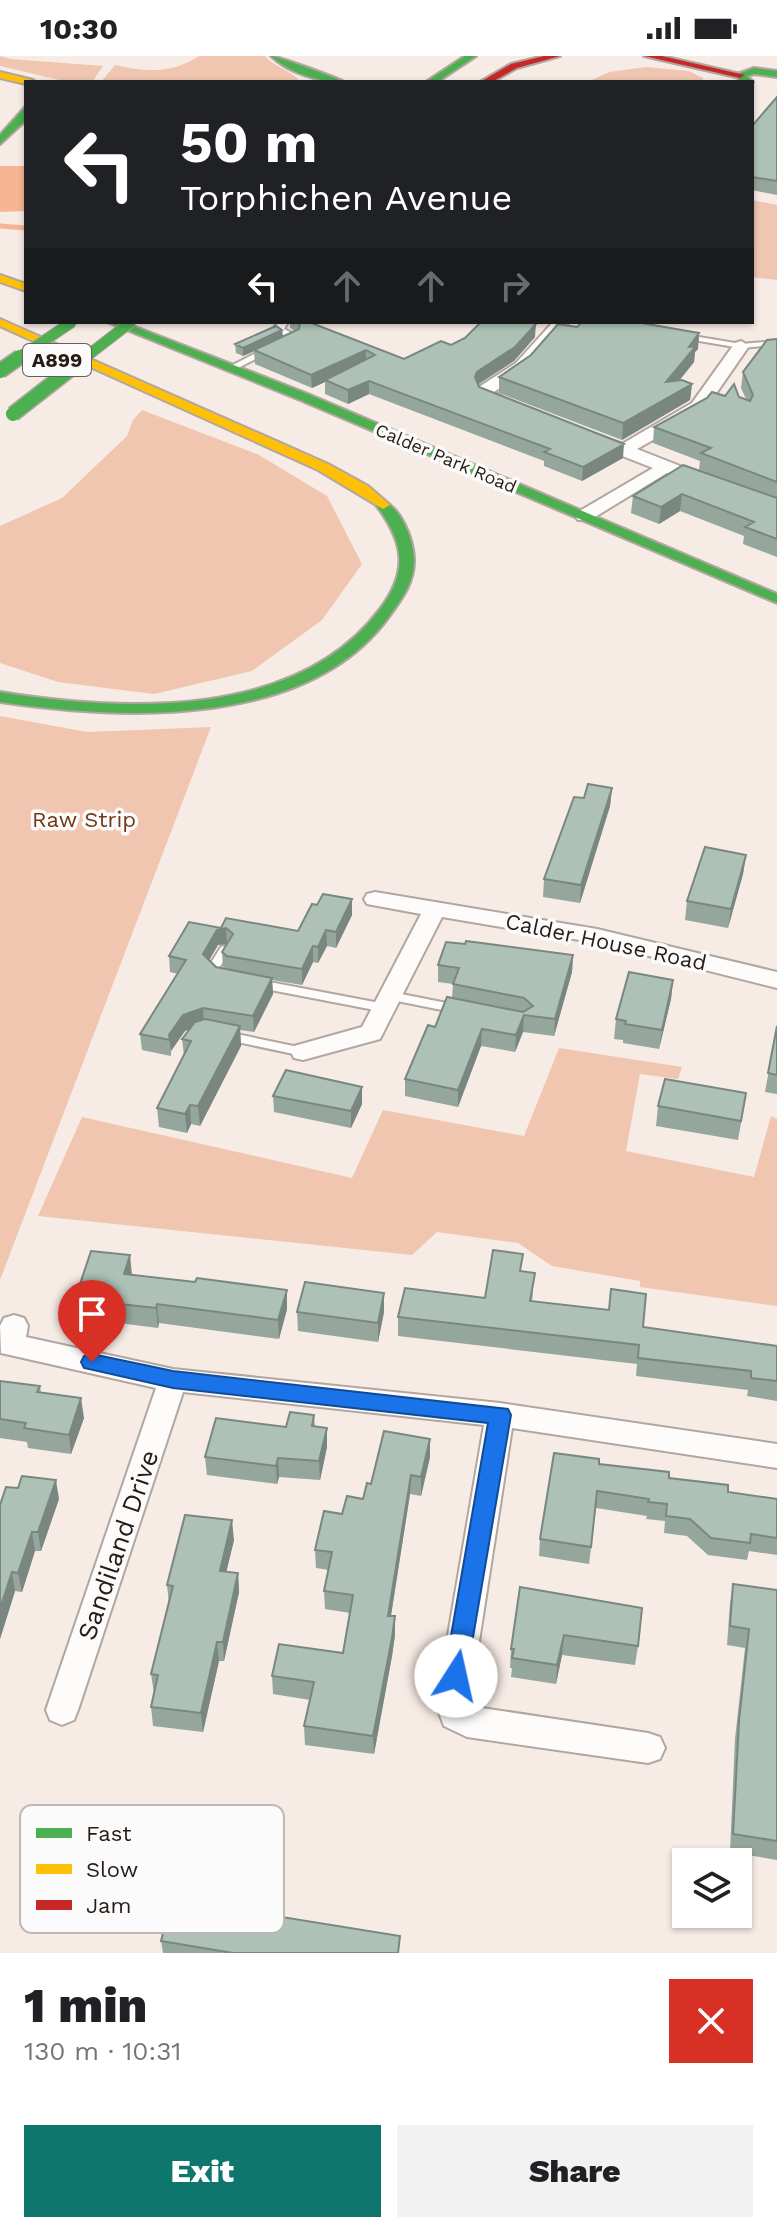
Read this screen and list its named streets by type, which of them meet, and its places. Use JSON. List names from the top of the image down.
{
  "streets": {
    "main road": ["A899", "Calder Park Road"],
    "street": ["Calder House Road", "Sandiland Drive"]
  },
  "parks": ["Raw Strip"],
  "legend": ["Fast", "Slow", "Jam"],
  "page": {
    "status": "10:30",
    "turn": ["50 m", "Torphichen Avenue"],
    "heading": ["1 min", "130 m · 10:31"],
    "buttons": ["Exit", "Share"]
  }
}
